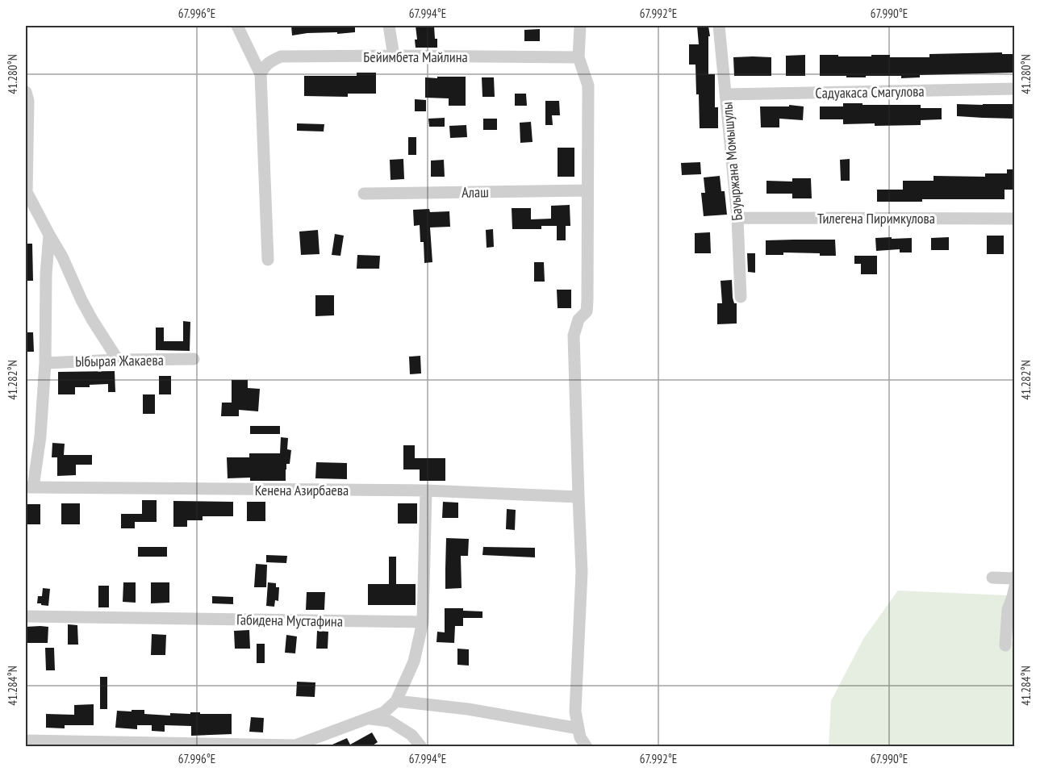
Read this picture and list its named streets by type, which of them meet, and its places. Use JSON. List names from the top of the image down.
{
  "streets": {
    "street": [
      "Бейимбета Майлина",
      "Садуакаса Смагулова",
      "Бауыржана Момышулы",
      "Алаш",
      "Тилегена Пиримкулова",
      "Ыбырая Жакаева",
      "Кенена Азирбаева",
      "Габидена Мустафина"
    ]
  },
  "crossings": [
    ["Садуакаса Смагулова", "Бауыржана Момышулы"],
    ["Бауыржана Момышулы", "Тилегена Пиримкулова"]
  ],
  "coordinates": [
    "67.996°E",
    "67.994°E",
    "67.992°E",
    "67.990°E",
    "41.280°N",
    "41.282°N",
    "41.284°N"
  ]
}
